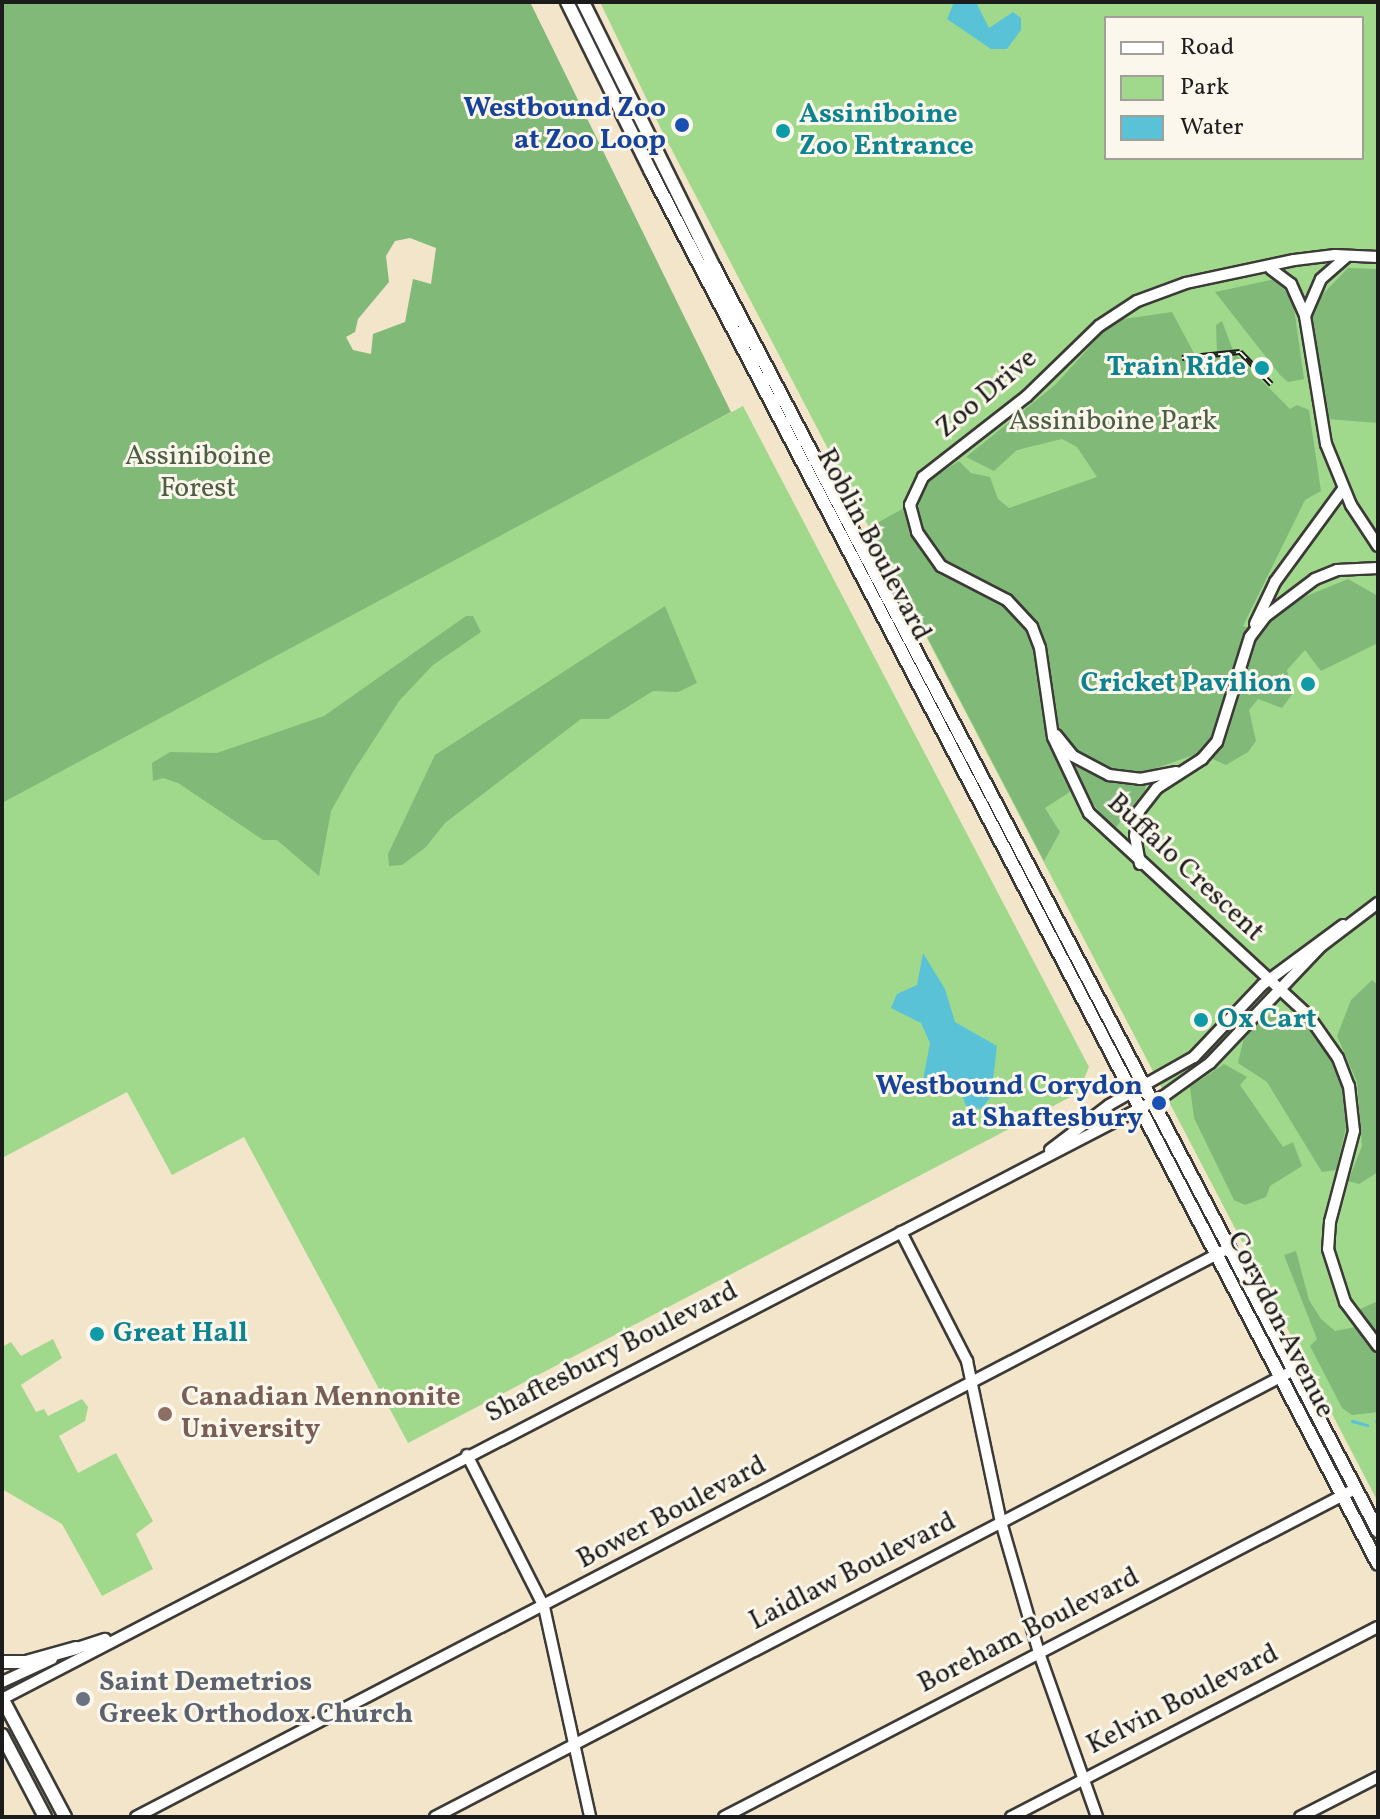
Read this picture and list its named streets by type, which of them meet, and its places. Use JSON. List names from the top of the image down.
{
  "streets": {
    "main road": ["Roblin Boulevard", "Corydon Avenue"],
    "street": [
      "Zoo Drive",
      "Buffalo Crescent",
      "Shaftesbury Boulevard",
      "Bower Boulevard",
      "Laidlaw Boulevard",
      "Boreham Boulevard",
      "Kelvin Boulevard"
    ]
  },
  "crossings": [
    ["Zoo Drive", "Buffalo Crescent"],
    ["Roblin Boulevard", "Corydon Avenue"],
    ["Roblin Boulevard", "Shaftesbury Boulevard"],
    ["Buffalo Crescent", "Shaftesbury Boulevard"],
    ["Corydon Avenue", "Shaftesbury Boulevard"],
    ["Corydon Avenue", "Bower Boulevard"],
    ["Corydon Avenue", "Laidlaw Boulevard"],
    ["Corydon Avenue", "Boreham Boulevard"]
  ],
  "parks": ["Assiniboine Park", "Assiniboine Forest"],
  "places": [
    "Westbound Zoo at Zoo Loop",
    "Assiniboine Zoo Entrance",
    "Train Ride",
    "Cricket Pavilion",
    "Ox Cart",
    "Westbound Corydon at Shaftesbury",
    "Great Hall",
    "Canadian Mennonite University",
    "Saint Demetrios Greek Orthodox Church"
  ],
  "legend": ["Road", "Park", "Water"]
}
